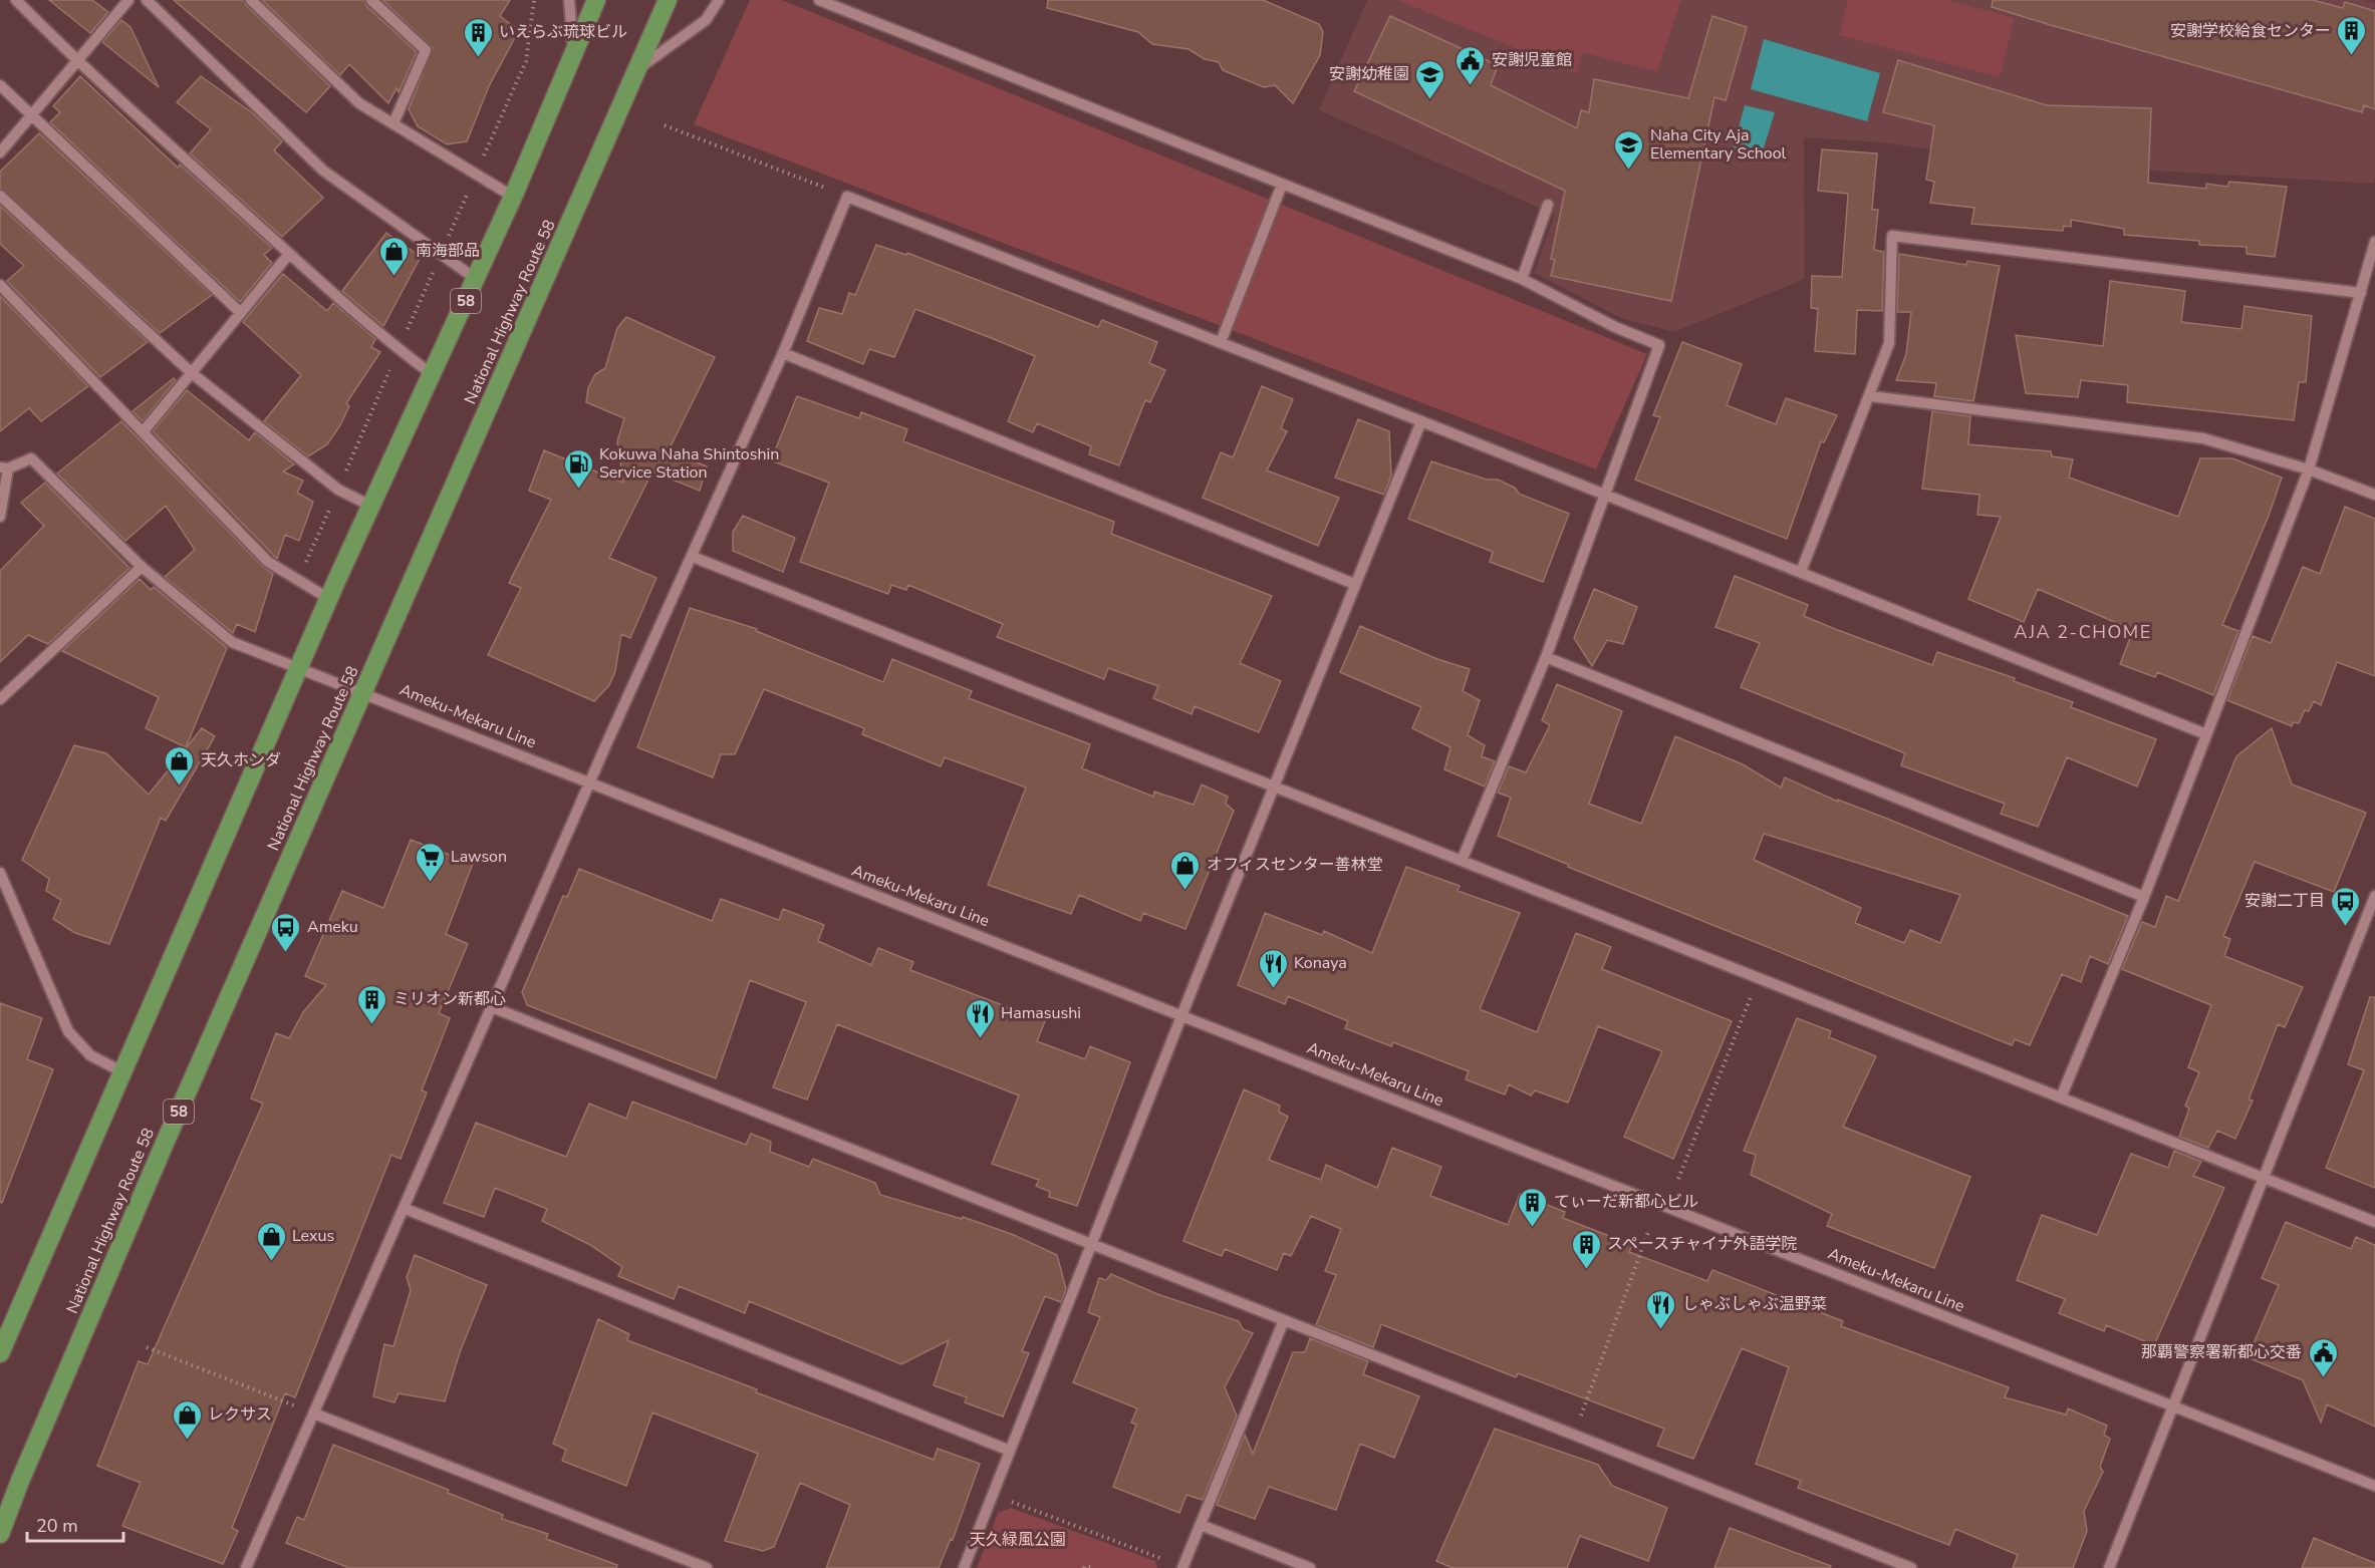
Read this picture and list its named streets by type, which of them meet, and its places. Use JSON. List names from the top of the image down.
{
  "streets": {
    "highway": ["58", "National Highway Route 58"],
    "street": ["Ameku-Mekaru Line"]
  },
  "crossings": [
    ["58", "Ameku-Mekaru Line"],
    ["National Highway Route 58", "Ameku-Mekaru Line"]
  ],
  "districts": ["AJA 2-CHOME"],
  "parks": ["天久緑風公園"],
  "places": {
    "building": [
      "安謝学校給食センター",
      "いえらぶ琉球ビル",
      "ミリオン新都心",
      "てぃーだ新都心ビル",
      "スペースチャイナ外語学院"
    ],
    "public building": ["安謝児童館", "那覇警察署新都心交番"],
    "school or university": ["安謝幼稚園", "Naha City Aja Elementary School"],
    "shop": [
      "南海部品",
      "天久ホンダ",
      "オフィスセンター善林堂",
      "Lexus",
      "レクサス"
    ],
    "fuel station": ["Kokuwa Naha Shintoshin Service Station"],
    "supermarket": ["Lawson"],
    "bus stop": ["安謝二丁目", "Ameku"],
    "restaurant": ["Konaya", "Hamasushi", "しゃぶしゃぶ温野菜"]
  },
  "scale_bar": "20 m"
}
